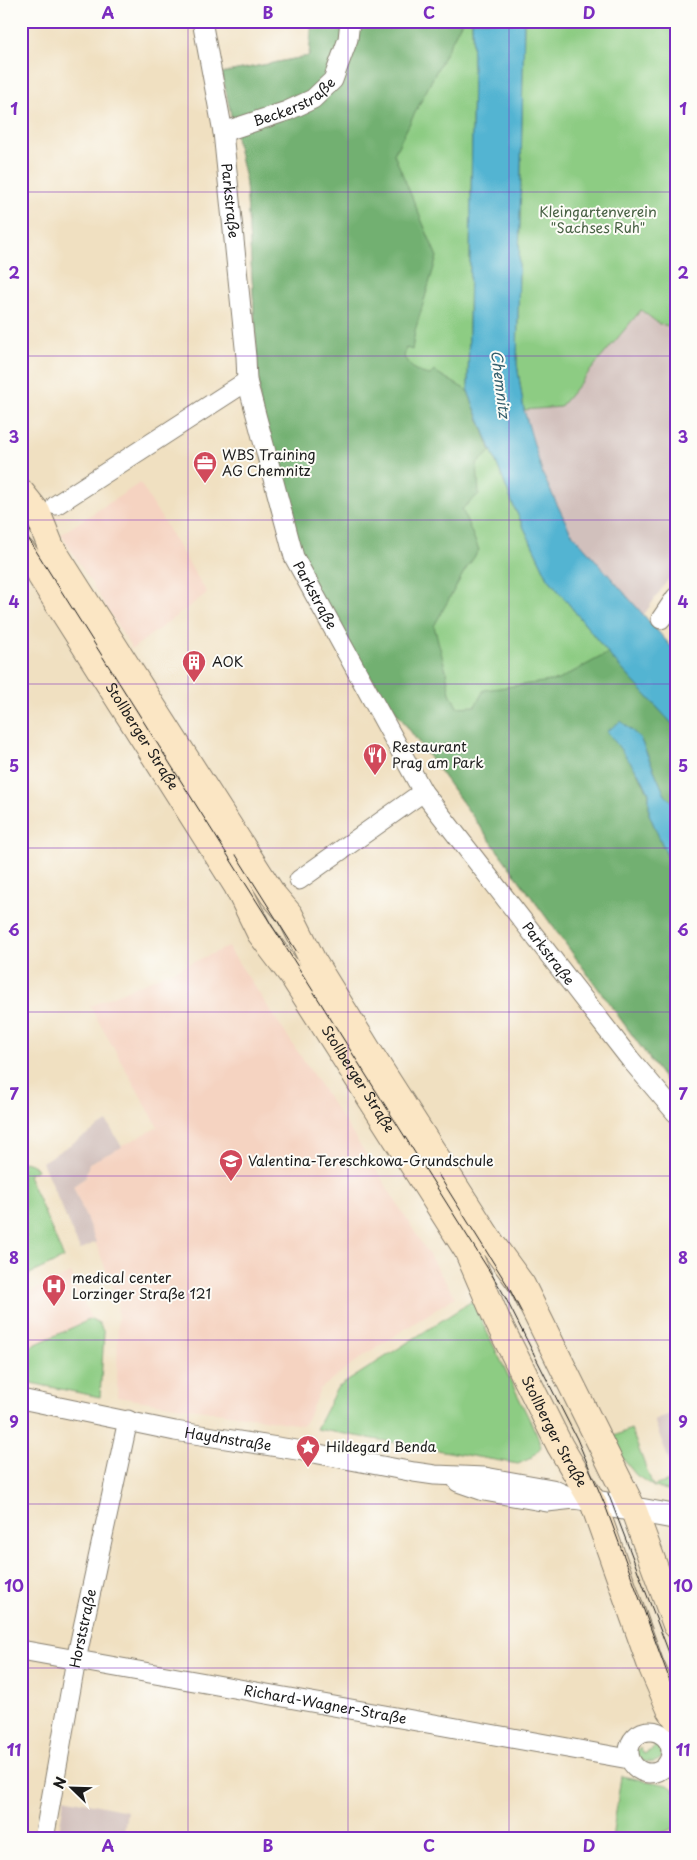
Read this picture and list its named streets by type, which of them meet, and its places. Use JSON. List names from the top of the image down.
{
  "streets": {
    "main road": ["Stollberger Straße"],
    "street": [
      "Beckerstraße",
      "Parkstraße",
      "Haydnstraße",
      "Horststraße",
      "Richard-Wagner-Straße"
    ]
  },
  "crossings": [
    ["Beckerstraße", "Parkstraße"],
    ["Stollberger Straße", "Haydnstraße"],
    ["Haydnstraße", "Horststraße"],
    ["Horststraße", "Richard-Wagner-Straße"]
  ],
  "water": ["Chemnitz"],
  "parks": ["Kleingartenverein \"Sachses Ruh\""],
  "places": {
    "office": ["WBS Training AG Chemnitz"],
    "building": ["AOK"],
    "restaurant": ["Restaurant Prag am Park"],
    "school or university": ["Valentina-Tereschkowa-Grundschule"],
    "hospital": ["medical center Lorzinger Straße 121"],
    "place": ["Hildegard Benda"]
  },
  "north": "top left",
  "grid": {
    "columns": [
      "A",
      "B",
      "C",
      "D"
    ],
    "rows": [
      "1",
      "2",
      "3",
      "4",
      "5",
      "6",
      "7",
      "8",
      "9",
      "10",
      "11"
    ]
  }
}
